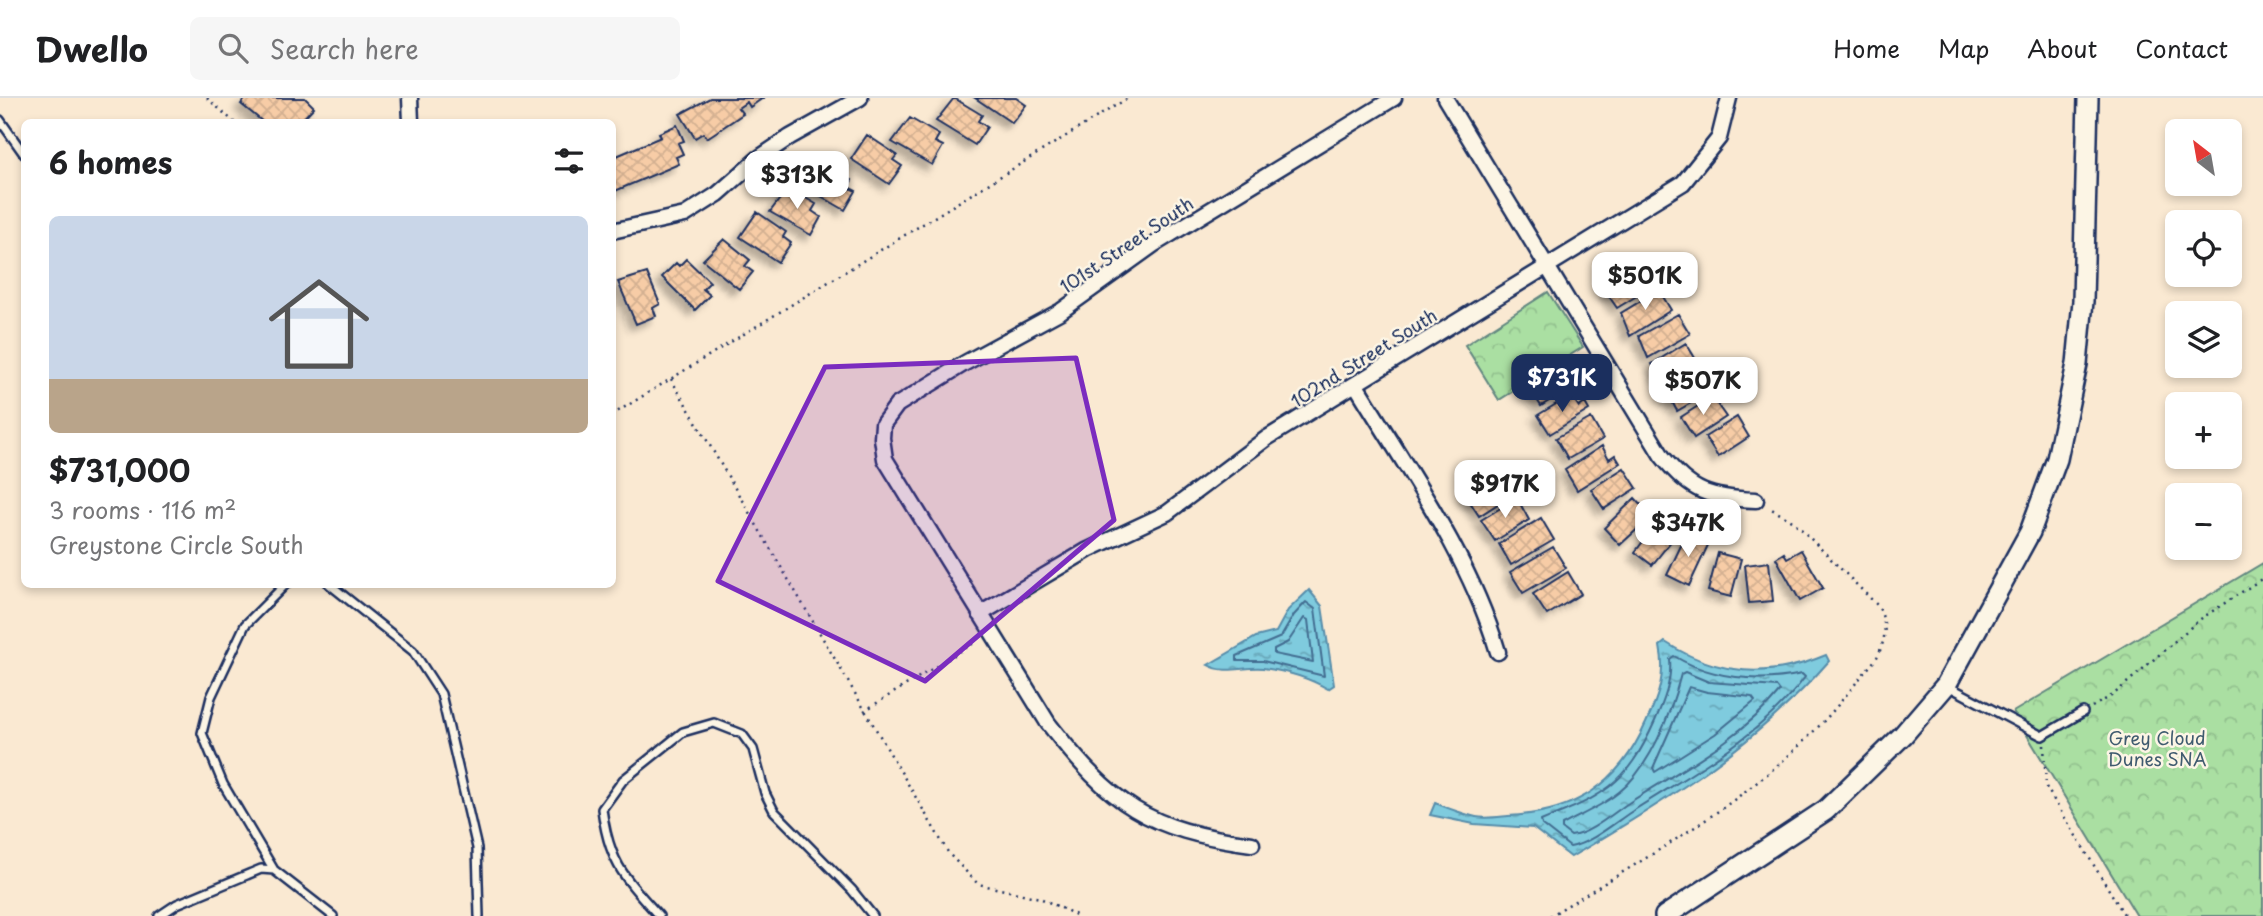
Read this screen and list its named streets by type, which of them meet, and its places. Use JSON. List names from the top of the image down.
{
  "streets": {
    "street": ["101st Street South", "102nd Street South"]
  },
  "crossings": [
    ["101st Street South", "102nd Street South"]
  ],
  "parks": ["Grey Cloud Dunes SNA"],
  "north": "top left",
  "page": {
    "header": "Dwello",
    "search": "Search here",
    "nav": [
      "Home",
      "Map",
      "About",
      "Contact"
    ],
    "map_buttons": ["+", "−"],
    "heading": "6 homes",
    "price": [
      "$313K",
      "$501K",
      "$731K",
      "$507K",
      "$917K",
      "$347K"
    ],
    "list": [
      {
        "name": "$731,000",
        "note": "3 rooms · 116 m² · Greystone Circle South"
      }
    ]
  }
}
